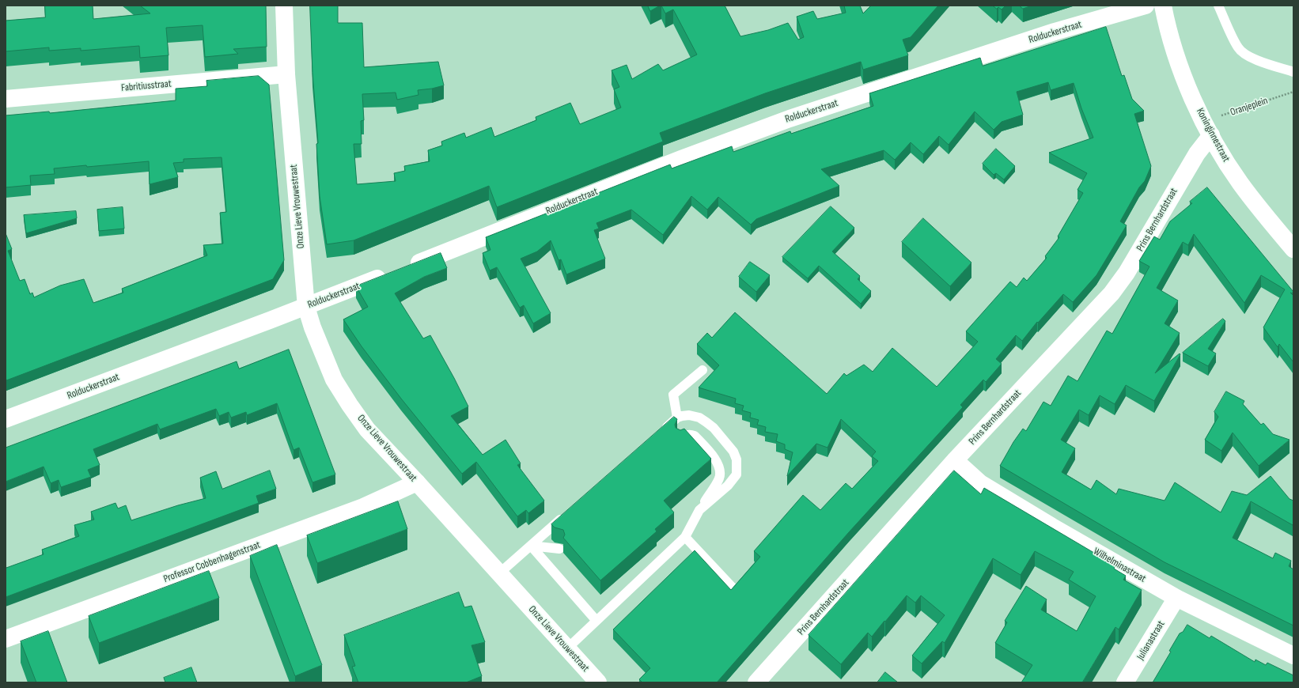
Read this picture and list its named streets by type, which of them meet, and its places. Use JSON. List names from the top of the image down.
{
  "streets": {
    "street": [
      "Rolduckerstraat",
      "Fabritiusstraat",
      "Koninginnestraat",
      "Onze Lieve Vrouwestraat",
      "Prins Bernhardstraat",
      "Professor Cobbenhagenstraat",
      "Wilhelminastraat",
      "Julianastraat"
    ],
    "path": ["Oranjeplein"]
  },
  "crossings": [
    ["Rolduckerstraat", "Onze Lieve Vrouwestraat"],
    ["Fabritiusstraat", "Onze Lieve Vrouwestraat"],
    ["Oranjeplein", "Koninginnestraat"],
    ["Oranjeplein", "Prins Bernhardstraat"],
    ["Koninginnestraat", "Prins Bernhardstraat"],
    ["Onze Lieve Vrouwestraat", "Professor Cobbenhagenstraat"],
    ["Prins Bernhardstraat", "Wilhelminastraat"],
    ["Wilhelminastraat", "Julianastraat"]
  ]
}
